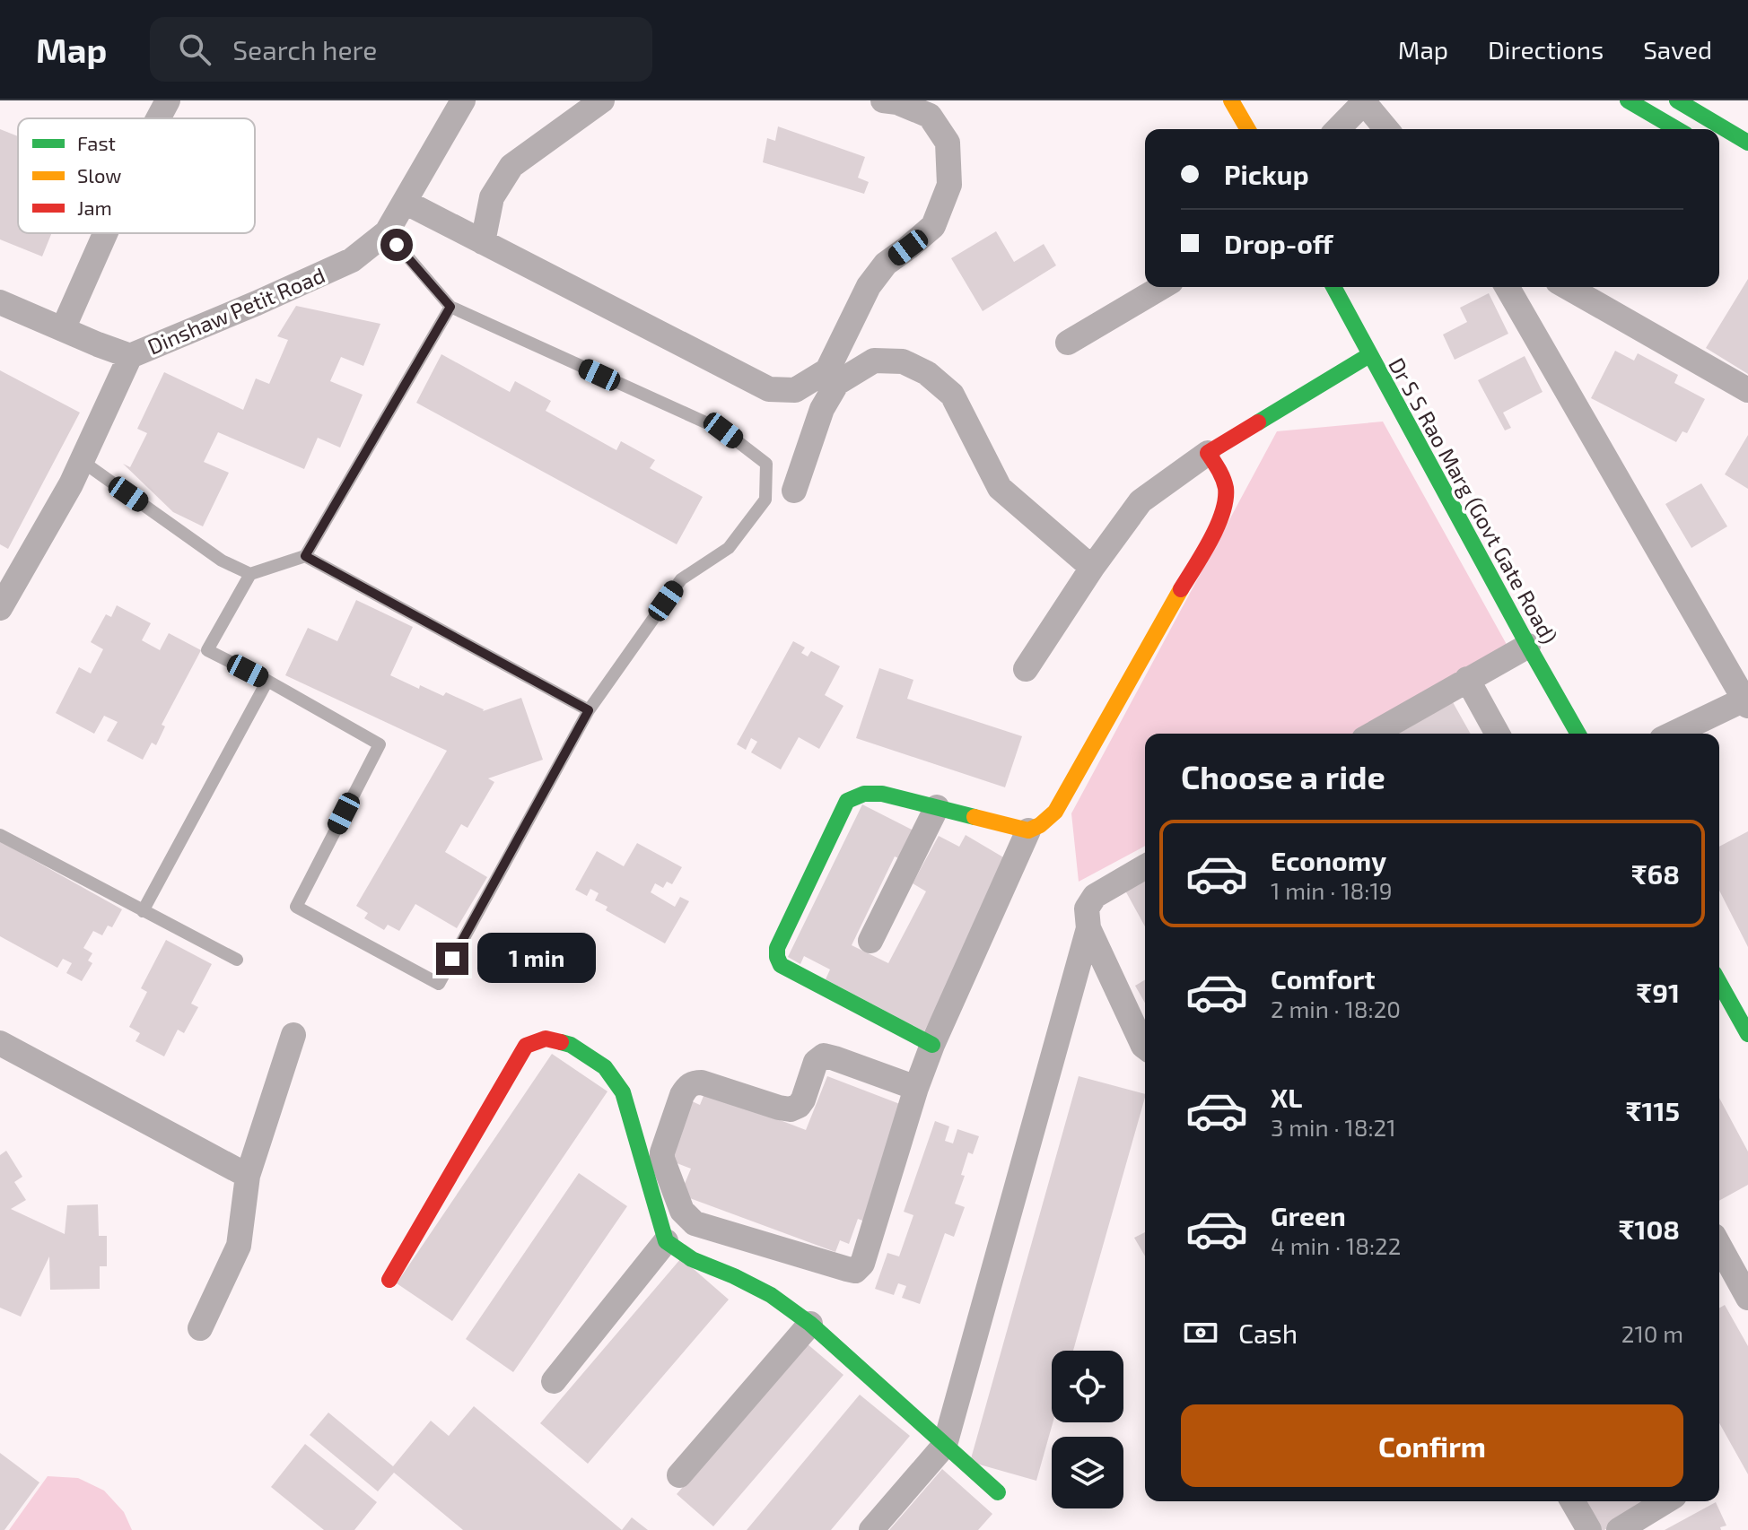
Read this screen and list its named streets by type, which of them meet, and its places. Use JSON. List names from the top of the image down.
{
  "streets": {
    "main road": ["Dr S S Rao Marg (Govt Gate Road)"],
    "street": ["Dinshaw Petit Road"]
  },
  "legend": ["Fast", "Slow", "Jam"],
  "page": {
    "header": "Map",
    "search": "Search here",
    "nav": ["Map", "Directions", "Saved"],
    "banner": ["Pickup", "Drop-off"],
    "heading": "Choose a ride",
    "list": [
      {
        "name": "Economy",
        "note": "1 min · 18:19",
        "value": "₹68"
      },
      {
        "name": "Comfort",
        "note": "2 min · 18:20",
        "value": "₹91"
      },
      {
        "name": "XL",
        "note": "3 min · 18:21",
        "value": "₹115"
      },
      {
        "name": "Green",
        "note": "4 min · 18:22",
        "value": "₹108"
      }
    ],
    "bubble": "1 min",
    "pay": ["Cash", "210 m"],
    "buttons": "Confirm"
  }
}
